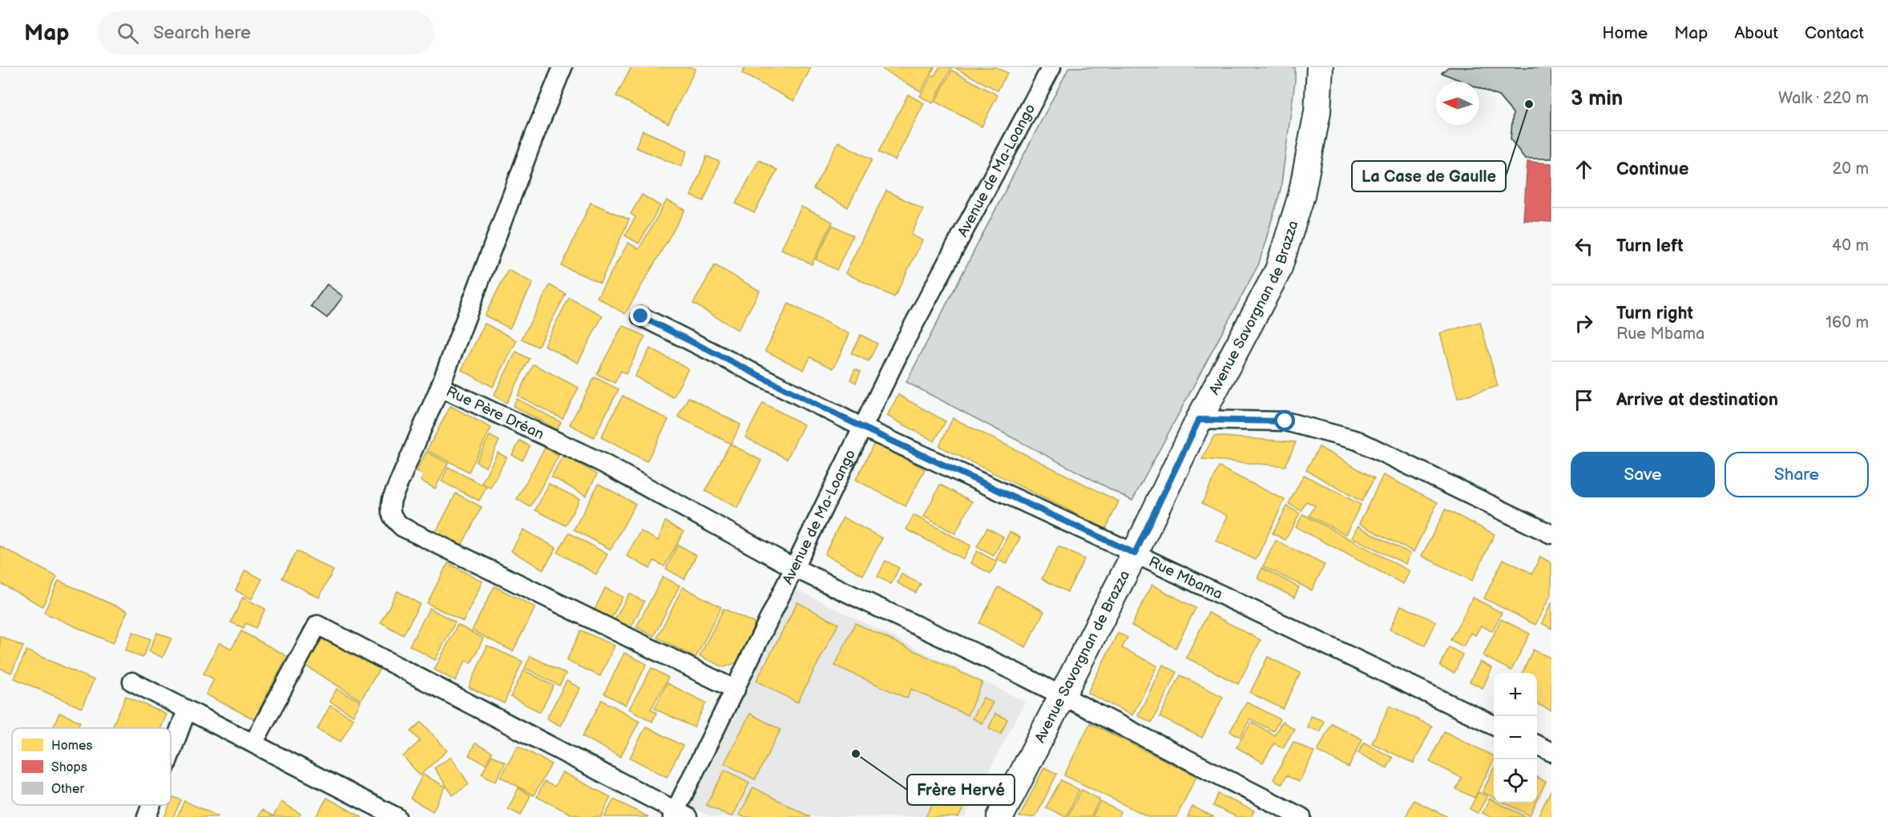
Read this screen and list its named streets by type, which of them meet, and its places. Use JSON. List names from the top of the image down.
{
  "streets": {
    "main road": ["Avenue Savorgnan de Brazza"],
    "street": ["Avenue de Ma-Loango", "Rue Père Dréan", "Rue Mbama"]
  },
  "crossings": [
    ["Avenue de Ma-Loango", "Rue Père Dréan"],
    ["Avenue de Ma-Loango", "Rue Mbama"],
    ["Avenue Savorgnan de Brazza", "Rue Père Dréan"],
    ["Avenue Savorgnan de Brazza", "Rue Mbama"]
  ],
  "places": ["La Case de Gaulle", "Frère Hervé"],
  "legend": ["Homes", "Shops", "Other"],
  "north": "left",
  "page": {
    "header": "Map",
    "search": "Search here",
    "nav": [
      "Home",
      "Map",
      "About",
      "Contact"
    ],
    "heading": ["3 min", "Walk · 220 m"],
    "list": [
      ["Continue", "20 m"],
      ["Turn left", "40 m"],
      ["Turn right", "Rue Mbama", "160 m"],
      "Arrive at destination"
    ],
    "buttons": ["Save", "Share"],
    "map_buttons": ["+", "−"]
  }
}
